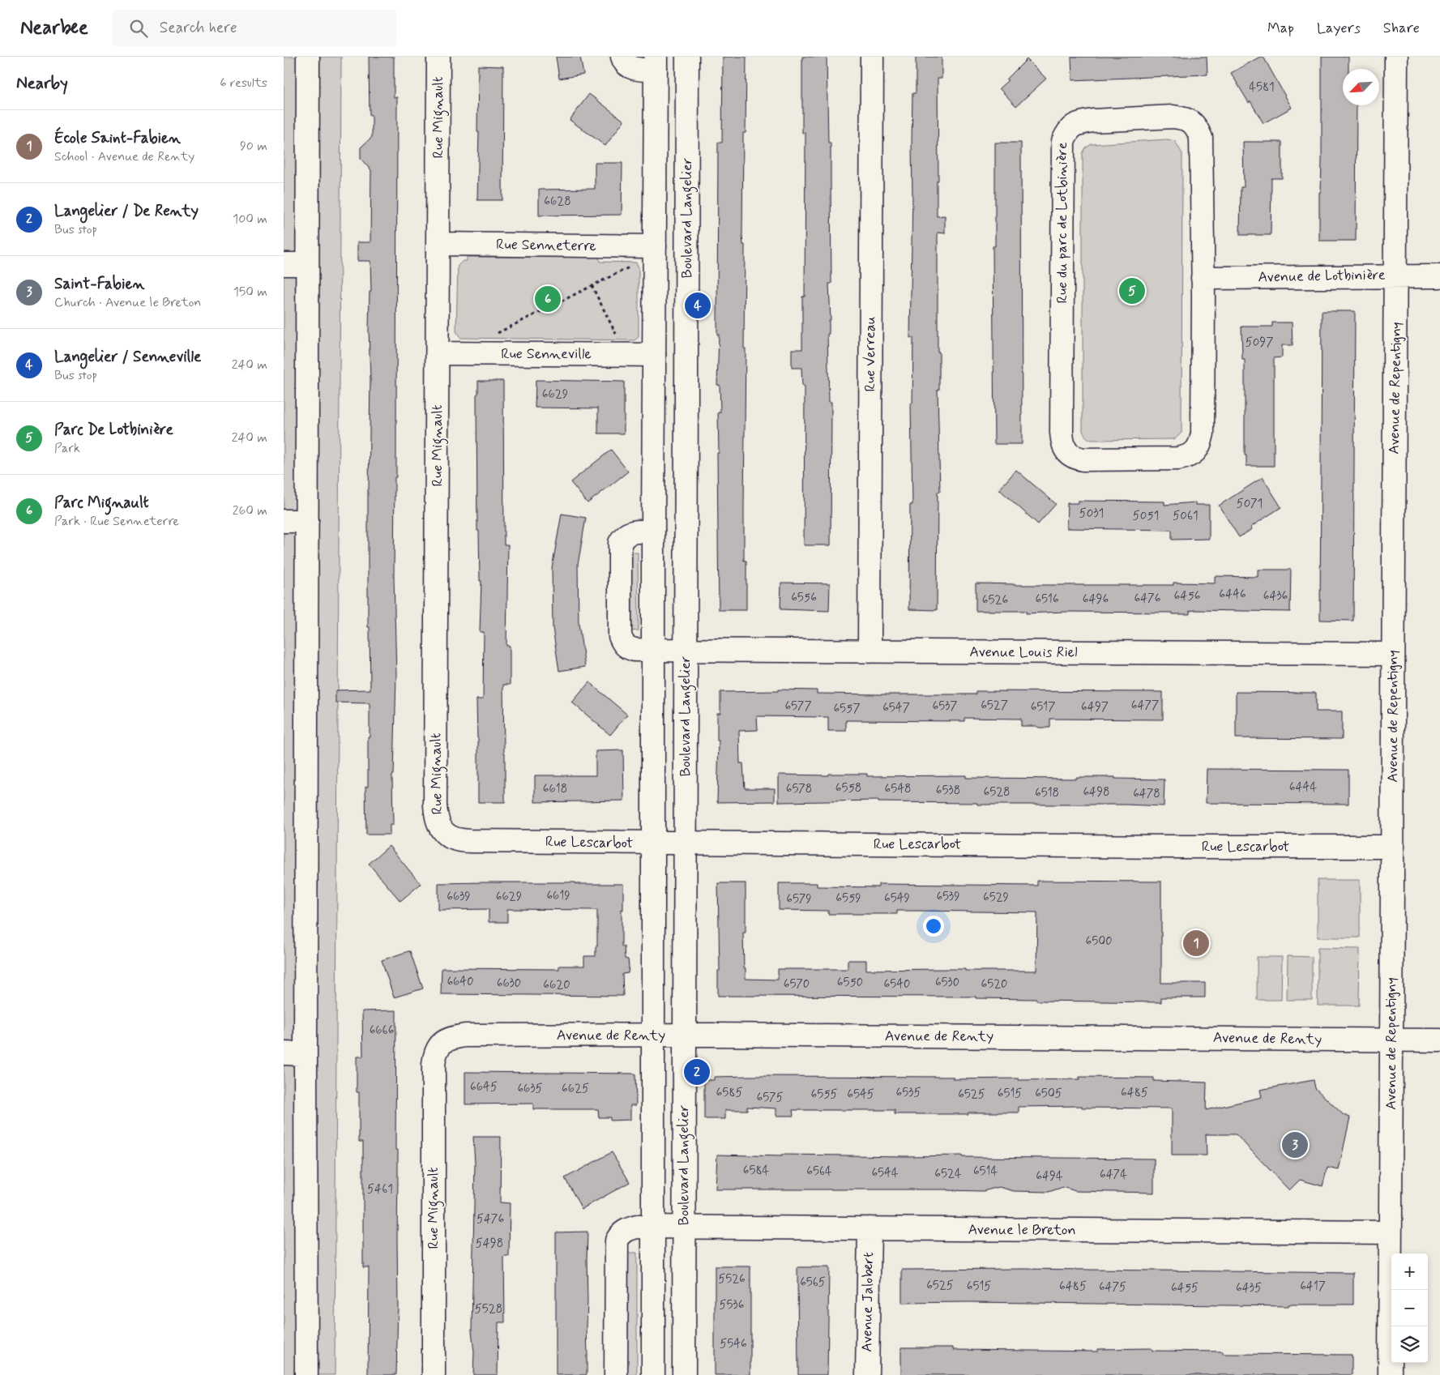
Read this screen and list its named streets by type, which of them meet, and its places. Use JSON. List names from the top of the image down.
{
  "streets": {
    "street": [
      "Rue Mignault",
      "Boulevard Langelier",
      "Rue du parc de Lotbinière",
      "Rue Senneterre",
      "Avenue de Lotbinière",
      "Rue Senneville",
      "Rue Verreau",
      "Avenue de Repentigny",
      "Avenue Louis Riel",
      "Rue Lescarbot",
      "Avenue de Renty",
      "Avenue le Breton",
      "Avenue Jalobert"
    ]
  },
  "crossings": [
    ["Rue Mignault", "Rue Senneterre"],
    ["Rue Mignault", "Rue Senneville"],
    ["Rue Mignault", "Rue Lescarbot"],
    ["Rue Mignault", "Avenue de Renty"],
    ["Boulevard Langelier", "Avenue Louis Riel"],
    ["Boulevard Langelier", "Rue Lescarbot"],
    ["Boulevard Langelier", "Avenue de Renty"],
    ["Boulevard Langelier", "Avenue le Breton"],
    ["Rue du parc de Lotbinière", "Avenue de Lotbinière"],
    ["Avenue de Lotbinière", "Avenue de Repentigny"],
    ["Rue Verreau", "Avenue Louis Riel"],
    ["Avenue de Repentigny", "Avenue Louis Riel"],
    ["Avenue de Repentigny", "Rue Lescarbot"],
    ["Avenue de Repentigny", "Avenue de Renty"],
    ["Avenue de Repentigny", "Avenue le Breton"],
    ["Avenue le Breton", "Avenue Jalobert"]
  ],
  "house_numbers": [
    "4581",
    "6628",
    "5097",
    "6629",
    "5071",
    "5031",
    "5051",
    "5061",
    "6446",
    "6456",
    "6436",
    "6556",
    "6476",
    "6516",
    "6496",
    "6526",
    "6527",
    "6477",
    "6577",
    "6537",
    "6517",
    "6497",
    "6547",
    "6557",
    "6444",
    "6558",
    "6618",
    "6578",
    "6548",
    "6538",
    "6528",
    "6498",
    "6518",
    "6478",
    "6619",
    "6639",
    "6629",
    "6539",
    "6529",
    "6559",
    "6549",
    "6579",
    "6500",
    "6640",
    "6550",
    "6530",
    "6630",
    "6570",
    "6540",
    "6520",
    "6620",
    "6666",
    "6645",
    "6635",
    "6625",
    "6585",
    "6535",
    "6485",
    "6515",
    "6505",
    "6555",
    "6545",
    "6525",
    "6575",
    "6584",
    "6564",
    "6514",
    "6544",
    "6524",
    "6474",
    "6494",
    "5461",
    "5476",
    "5498",
    "5526",
    "6565",
    "6525",
    "6515",
    "6485",
    "6417",
    "6475",
    "6455",
    "6435",
    "5536",
    "5528",
    "5546"
  ],
  "north": "bottom left",
  "page": {
    "header": "Nearbee",
    "search": "Search here",
    "nav": ["Map", "Layers", "Share"],
    "heading": ["Nearby", "6 results"],
    "list": [
      {
        "mark": "1",
        "name": "École Saint-Fabien",
        "note": "School · Avenue de Renty",
        "value": "90 m"
      },
      {
        "mark": "2",
        "name": "Langelier / De Renty",
        "note": "Bus stop",
        "value": "100 m"
      },
      {
        "mark": "3",
        "name": "Saint-Fabien",
        "note": "Church · Avenue le Breton",
        "value": "150 m"
      },
      {
        "mark": "4",
        "name": "Langelier / Senneville",
        "note": "Bus stop",
        "value": "240 m"
      },
      {
        "mark": "5",
        "name": "Parc De Lotbinière",
        "note": "Park",
        "value": "240 m"
      },
      {
        "mark": "6",
        "name": "Parc Mignault",
        "note": "Park · Rue Senneterre",
        "value": "260 m"
      }
    ],
    "pins": [
      "5",
      "6",
      "4",
      "1",
      "2",
      "3"
    ],
    "map_buttons": ["+", "−"]
  }
}
